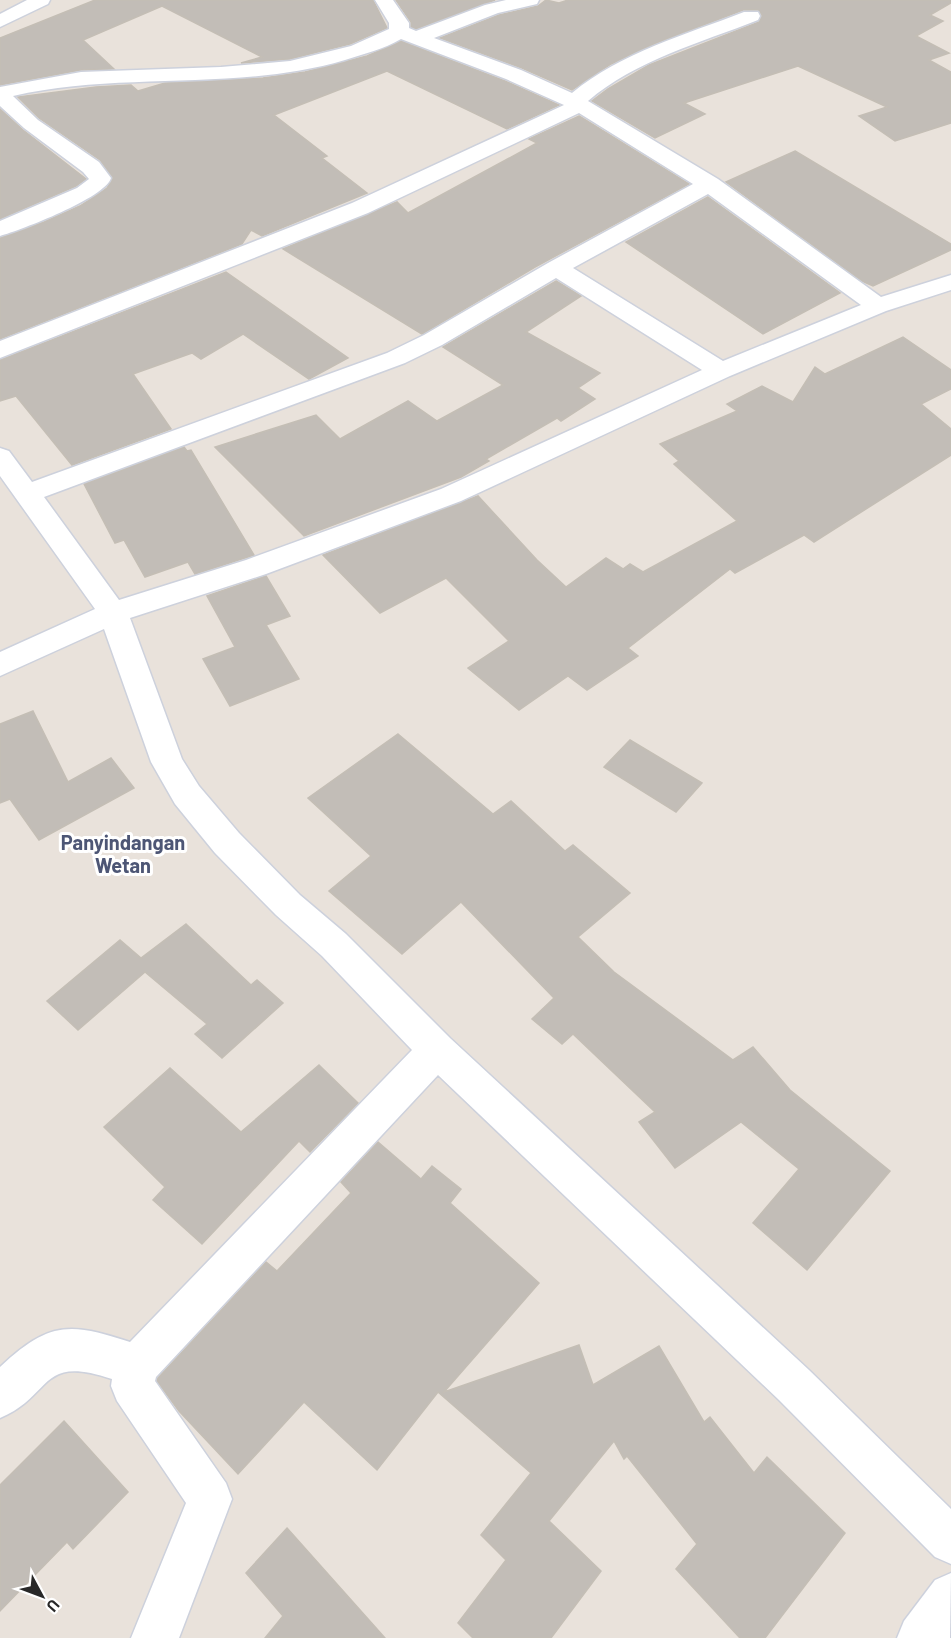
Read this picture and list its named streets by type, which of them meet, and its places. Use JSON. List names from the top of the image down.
{
  "districts": ["Panyindangan Wetan"],
  "north": "bottom right"
}
